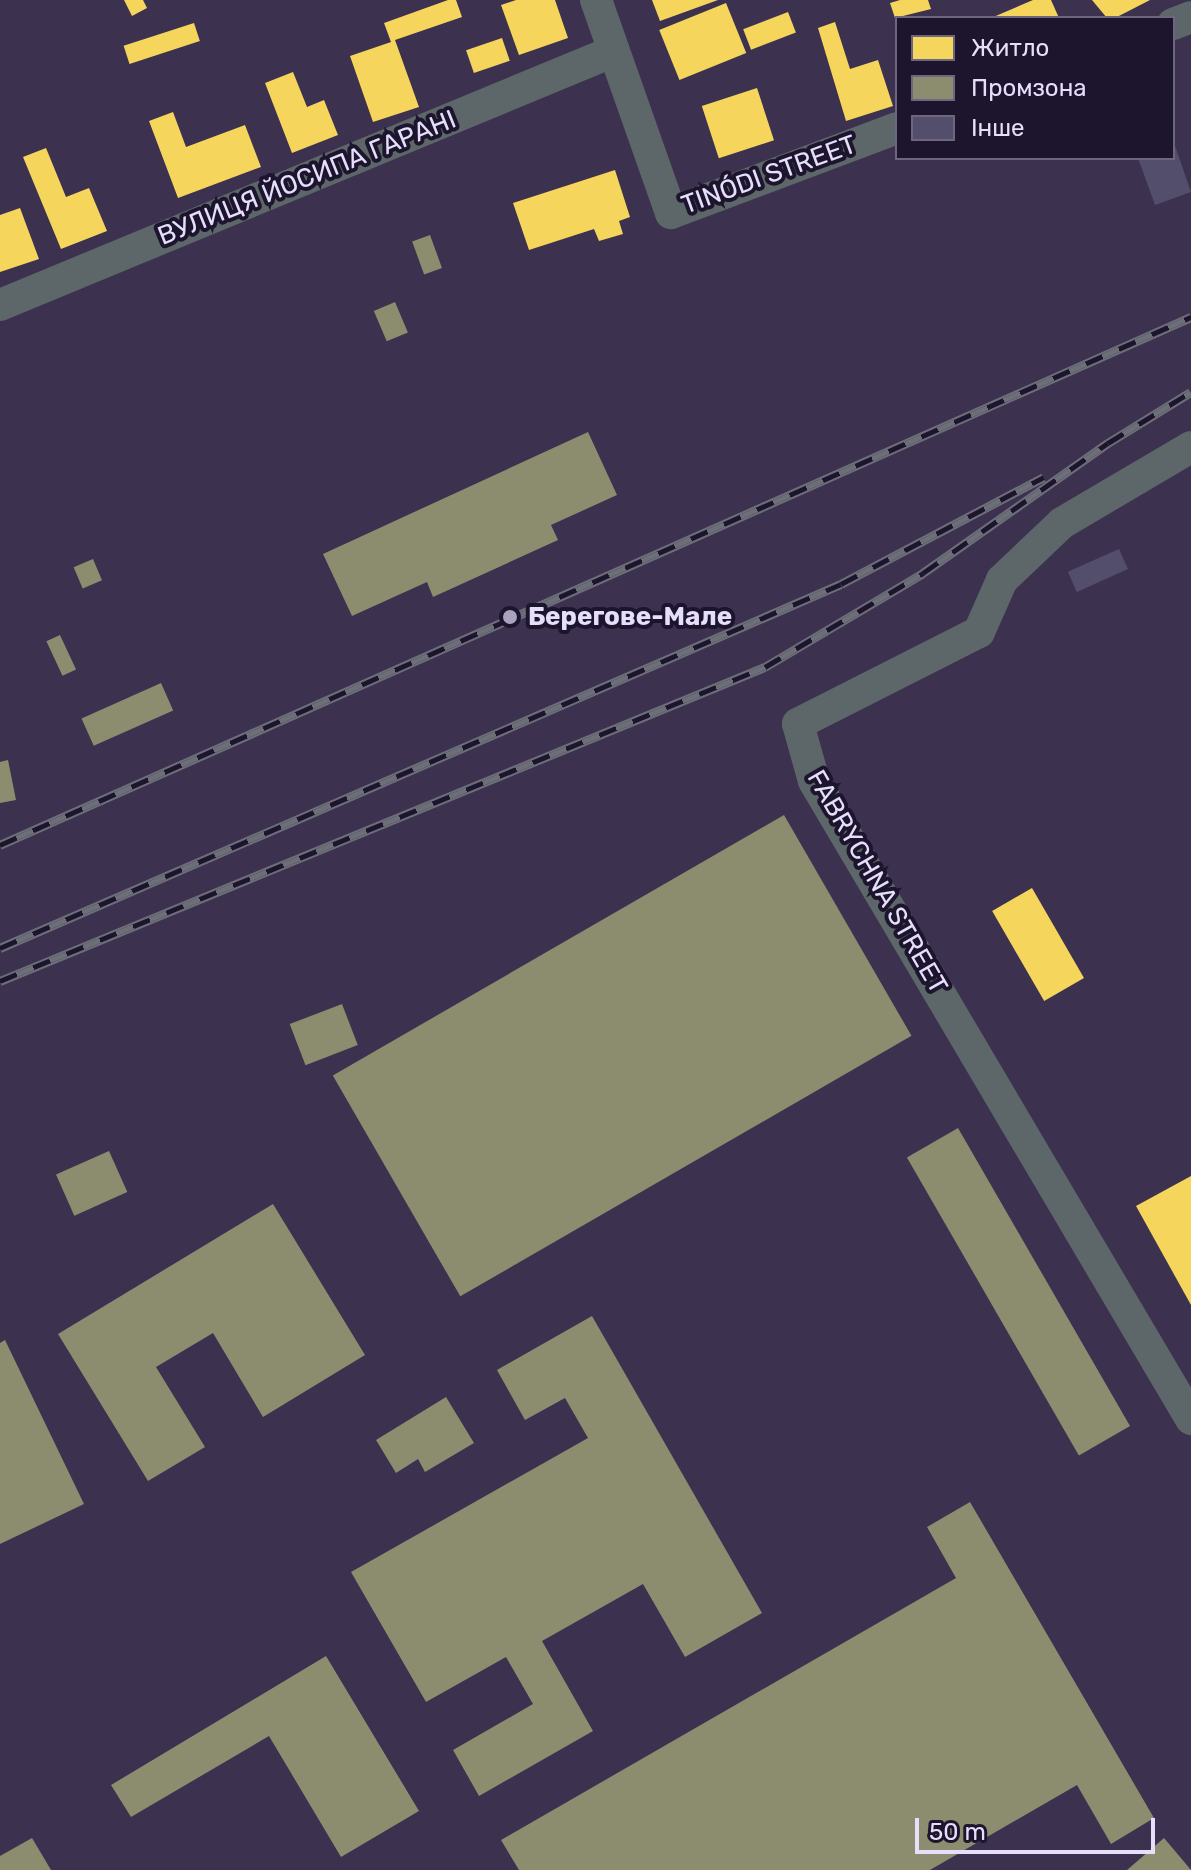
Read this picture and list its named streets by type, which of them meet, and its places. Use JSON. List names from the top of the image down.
{
  "streets": {
    "street": ["TINÓDI STREET", "ВУЛИЦЯ ЙОСИПА ГАРАНІ", "FABRYCHNA STREET"]
  },
  "crossings": [
    ["TINÓDI STREET", "ВУЛИЦЯ ЙОСИПА ГАРАНІ"]
  ],
  "places": ["Берегове-Мале"],
  "legend": ["Житло", "Промзона", "Інше"],
  "scale_bar": "50 m"
}
